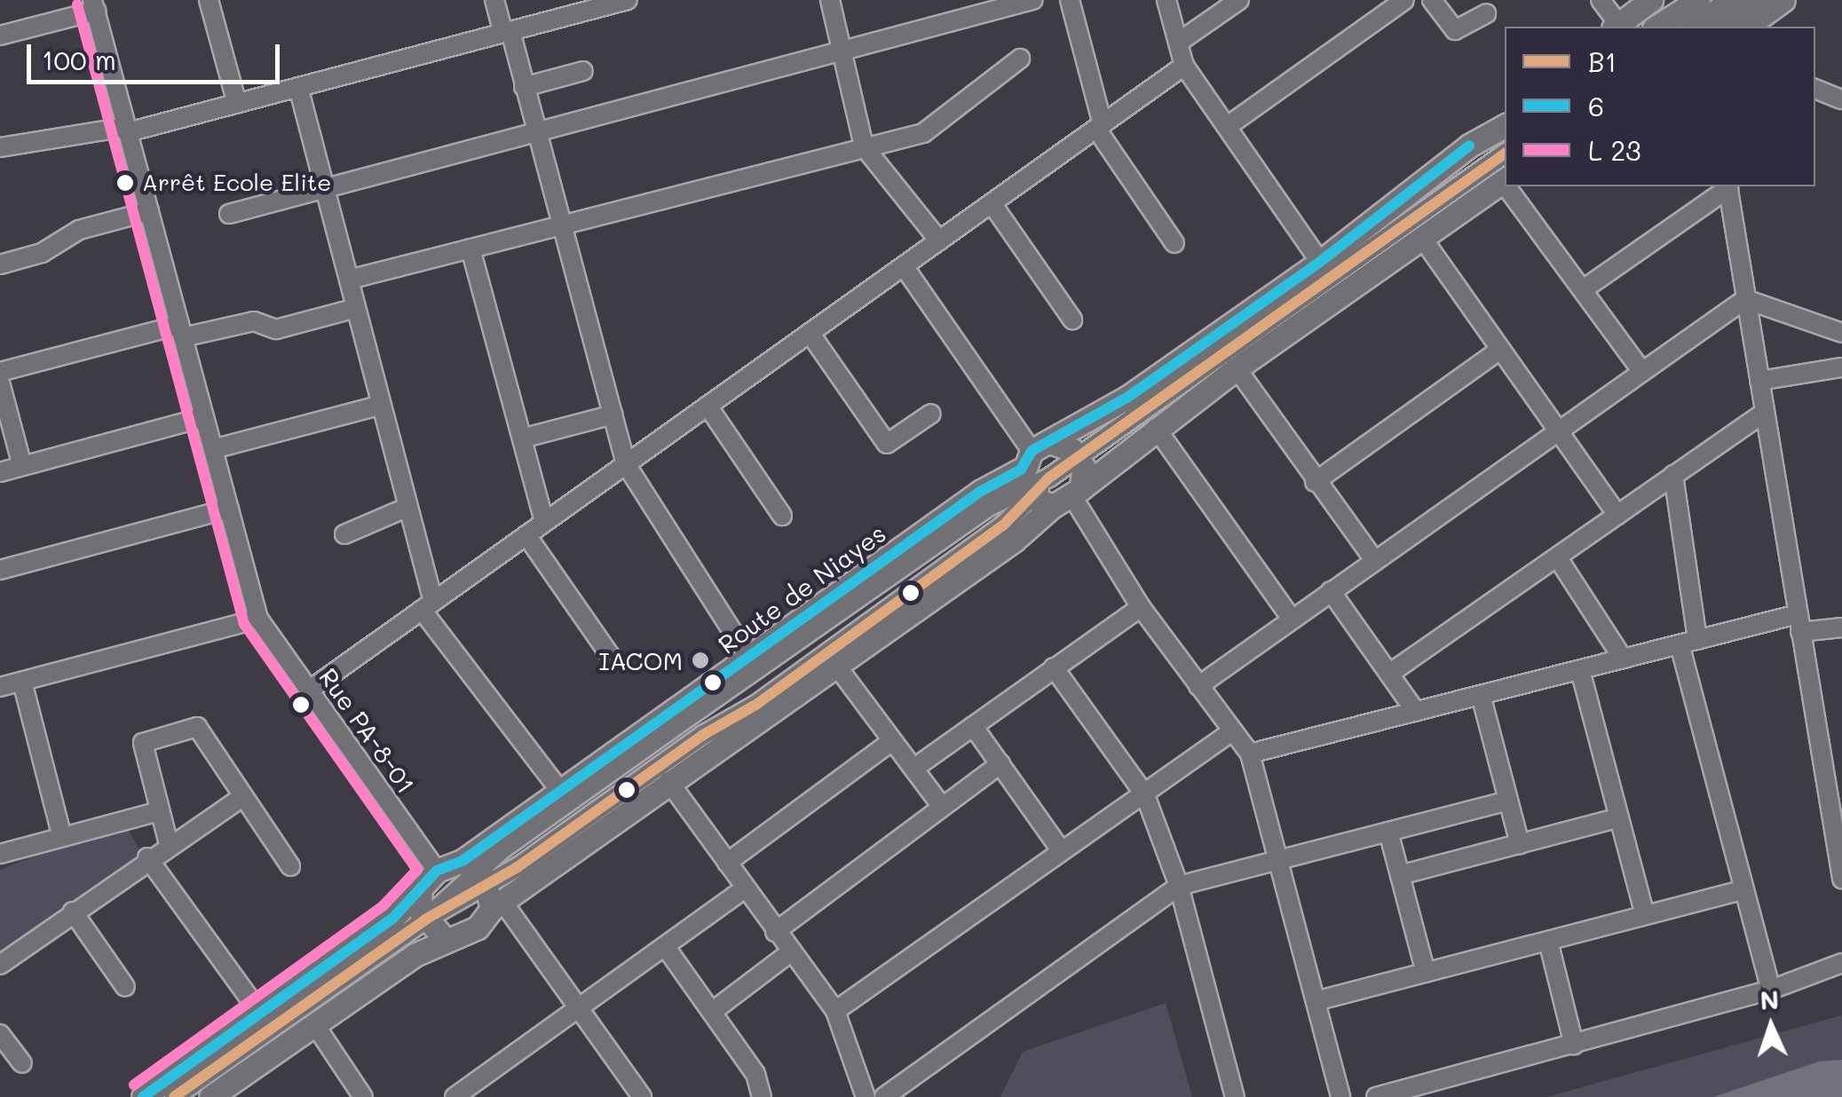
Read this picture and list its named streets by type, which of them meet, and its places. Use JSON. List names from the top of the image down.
{
  "streets": {
    "main road": ["Route de Niayes"],
    "street": ["Rue PA-8-01"]
  },
  "crossings": [
    ["Route de Niayes", "Rue PA-8-01"]
  ],
  "places": ["Arrêt Ecole Elite", "IACOM"],
  "lines": ["transit line 6", "transit line B1"],
  "legend": ["B1", "6", "L 23"],
  "scale_bar": "100 m",
  "north": "top"
}
